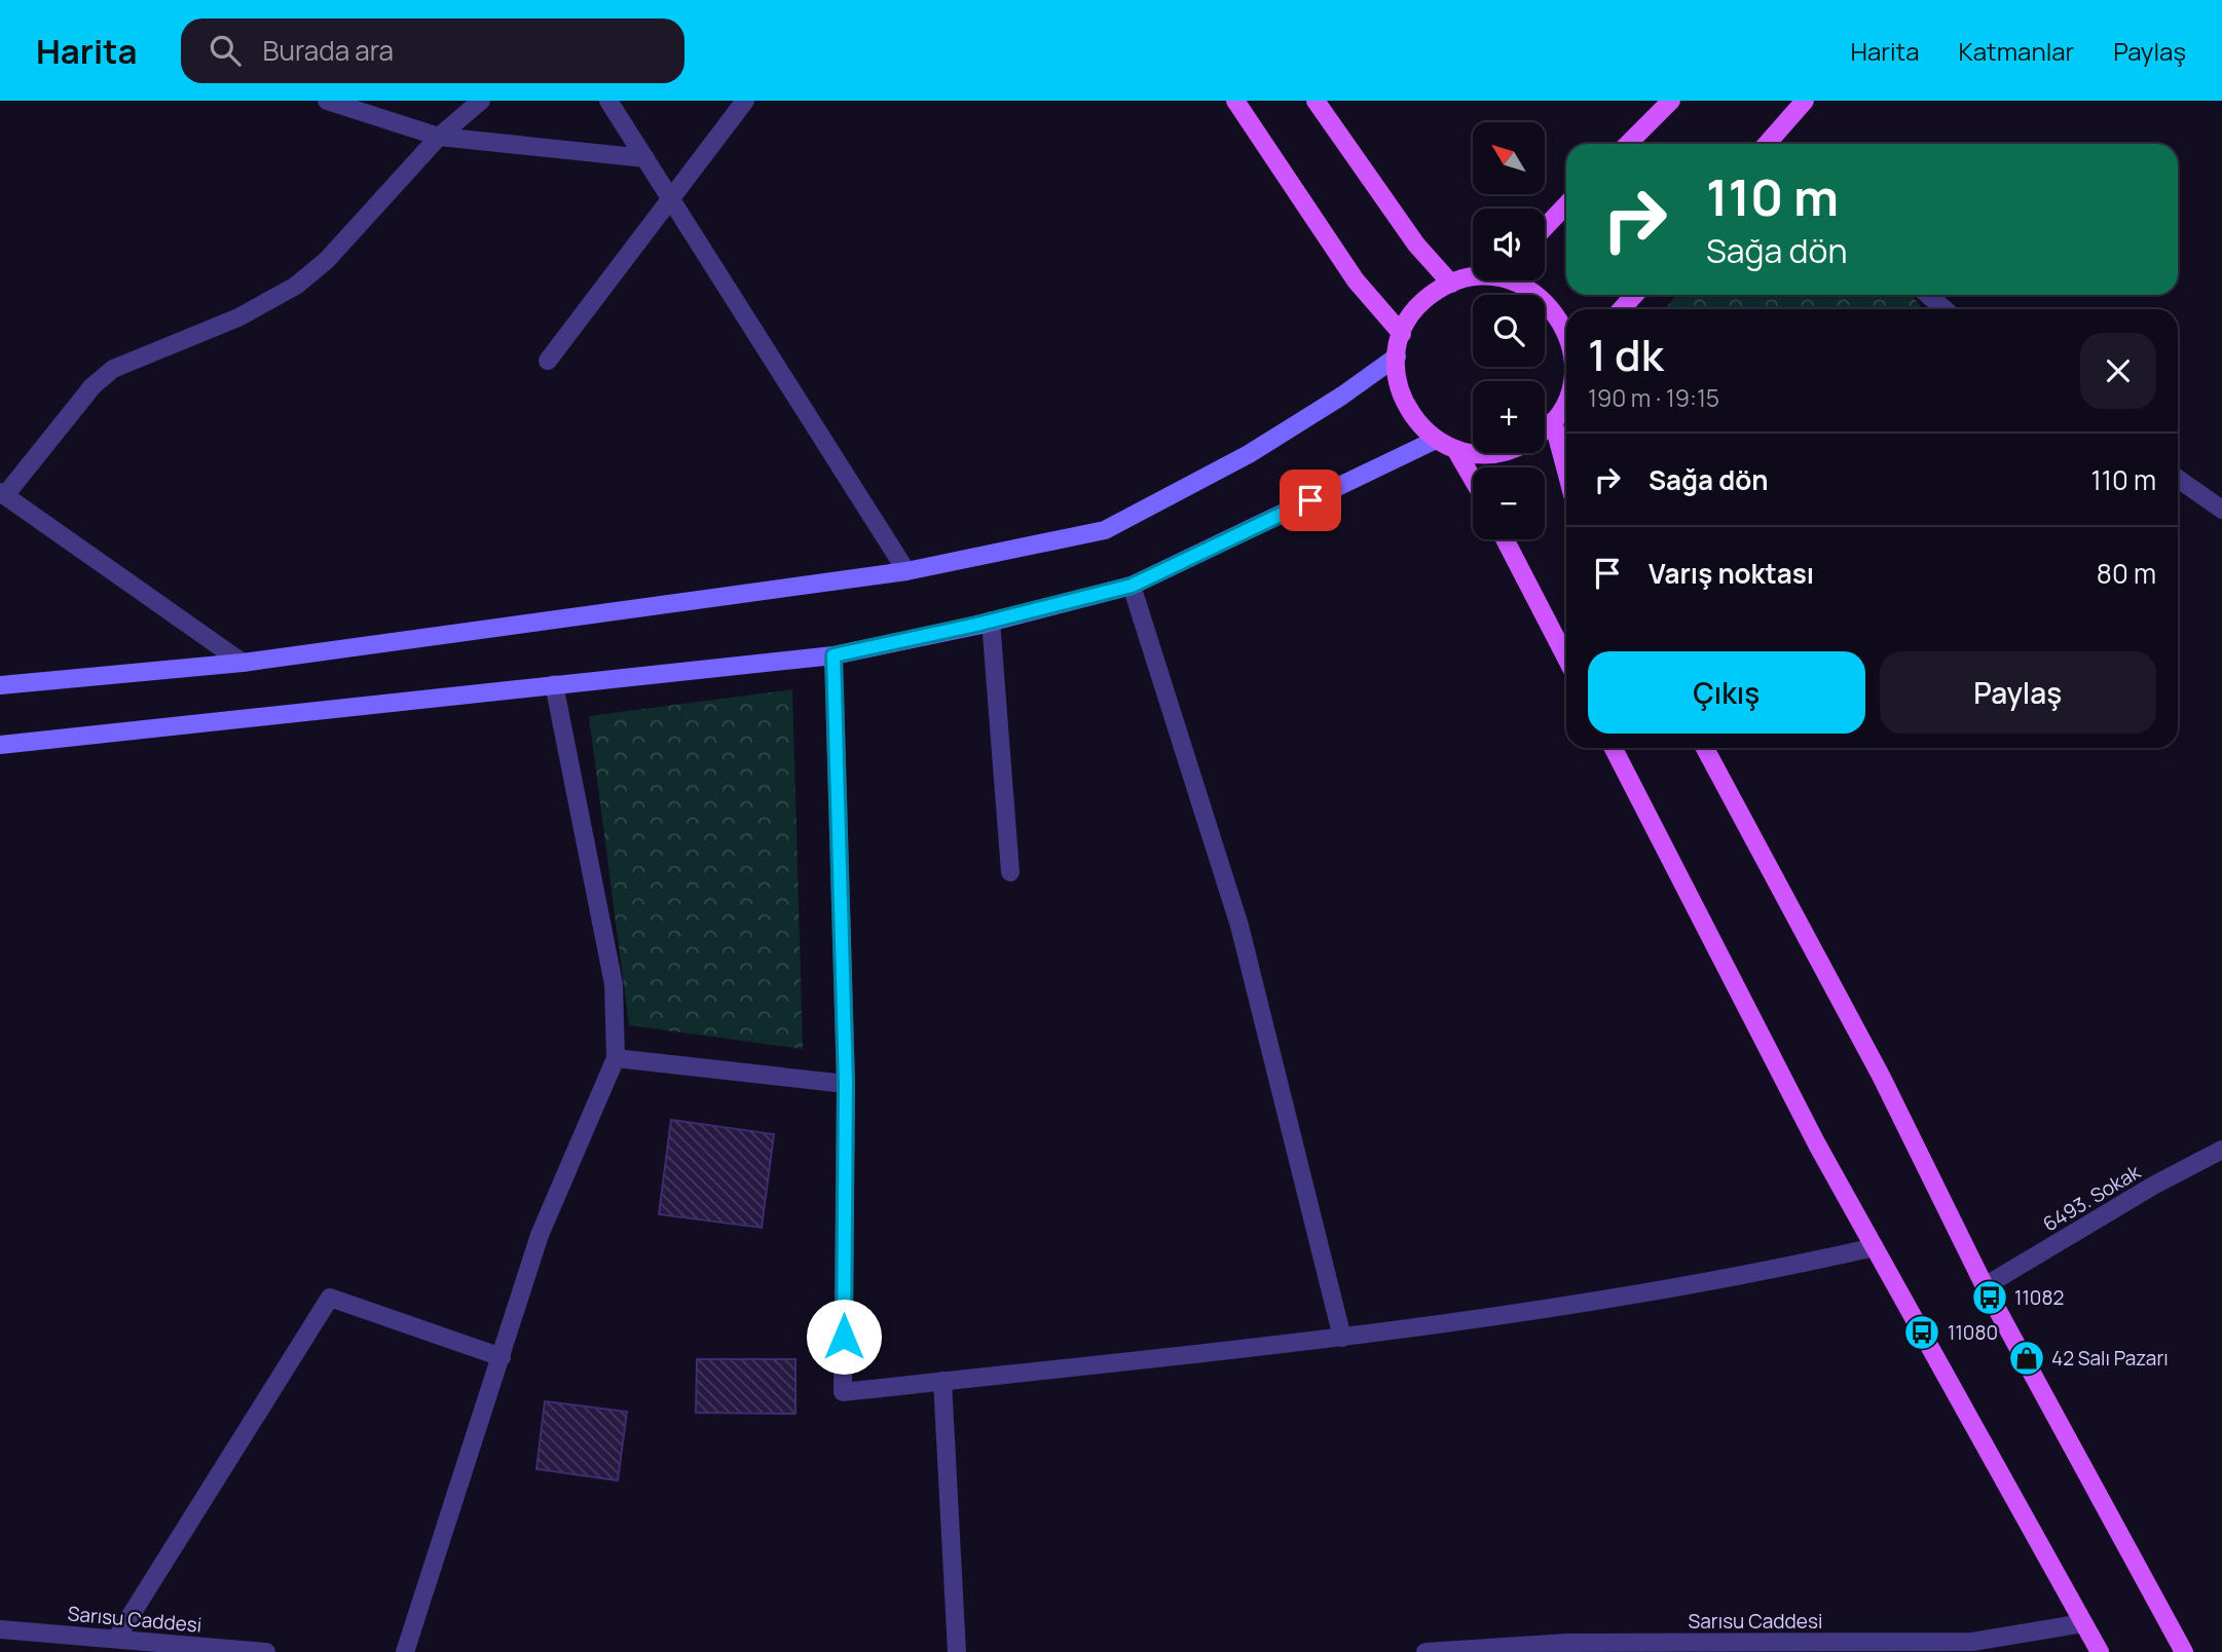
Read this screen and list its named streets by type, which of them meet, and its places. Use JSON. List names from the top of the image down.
{
  "streets": {
    "street": ["6493. Sokak", "Sarısu Caddesi"]
  },
  "places": {
    "bus stop": ["11082", "11080"],
    "shop": ["42 Salı Pazarı"]
  },
  "north": "top left",
  "page": {
    "header": "Harita",
    "search": "Burada ara",
    "nav": ["Harita", "Katmanlar", "Paylaş"],
    "map_buttons": ["+", "−"],
    "turn": ["110 m", "Sağa dön"],
    "heading": ["1 dk", "190 m · 19:15"],
    "list": [
      {
        "name": "Sağa dön",
        "value": "110 m"
      },
      {
        "name": "Varış noktası",
        "value": "80 m"
      }
    ],
    "buttons": ["Çıkış", "Paylaş"]
  }
}
